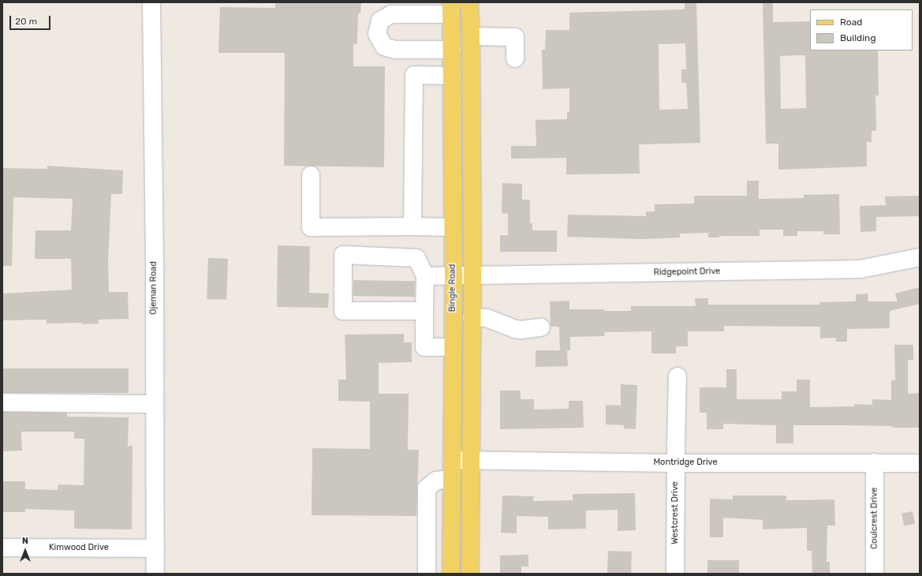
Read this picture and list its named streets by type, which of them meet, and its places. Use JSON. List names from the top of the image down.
{
  "streets": {
    "main road": ["Bingle Road"],
    "street": [
      "Ridgepoint Drive",
      "Ojeman Road",
      "Montridge Drive",
      "Westcrest Drive",
      "Coulcrest Drive",
      "Kimwood Drive"
    ]
  },
  "crossings": [
    ["Ridgepoint Drive", "Bingle Road"],
    ["Ojeman Road", "Kimwood Drive"],
    ["Bingle Road", "Montridge Drive"],
    ["Montridge Drive", "Westcrest Drive"],
    ["Montridge Drive", "Coulcrest Drive"]
  ],
  "legend": ["Road", "Building"],
  "scale_bar": "20 m",
  "north": "top"
}
